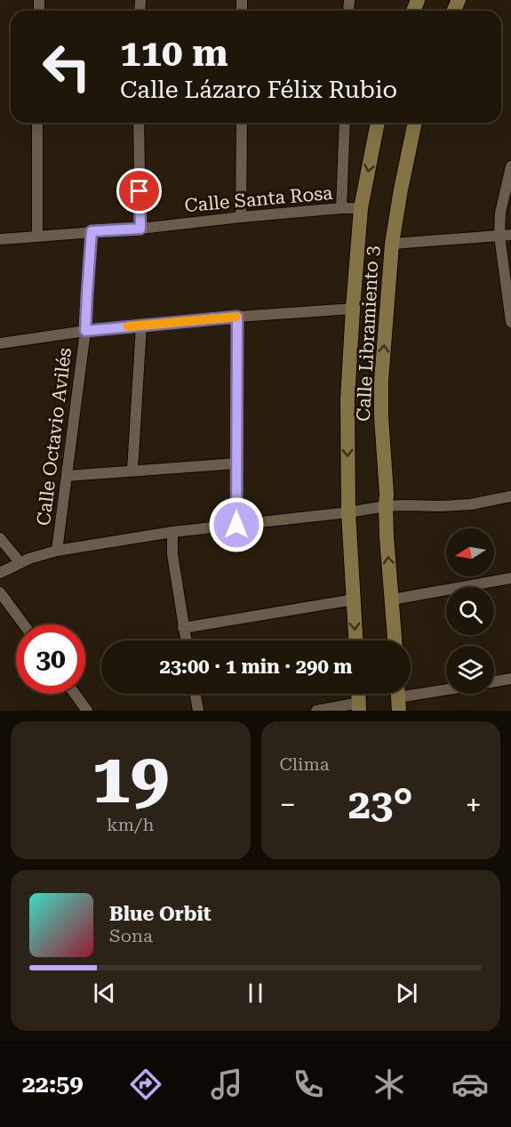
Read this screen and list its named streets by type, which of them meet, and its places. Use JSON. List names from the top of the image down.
{
  "streets": {
    "street": ["Calle Santa Rosa", "Calle Libramiento 3", "Calle Octavio Avilés"]
  },
  "crossings": [
    ["Calle Santa Rosa", "Calle Libramiento 3"],
    ["Calle Santa Rosa", "Calle Octavio Avilés"]
  ],
  "north": "left",
  "page": {
    "turn": ["110 m", "Calle Lázaro Félix Rubio"],
    "limit": "30",
    "trip": "23:00 · 1 min · 290 m",
    "tile": [
      ["19", "km/h"],
      "Clima"
    ],
    "heat": ["−", "23°", "+"],
    "song": ["Blue Orbit", "Sona"],
    "tabs": "22:59"
  }
}
